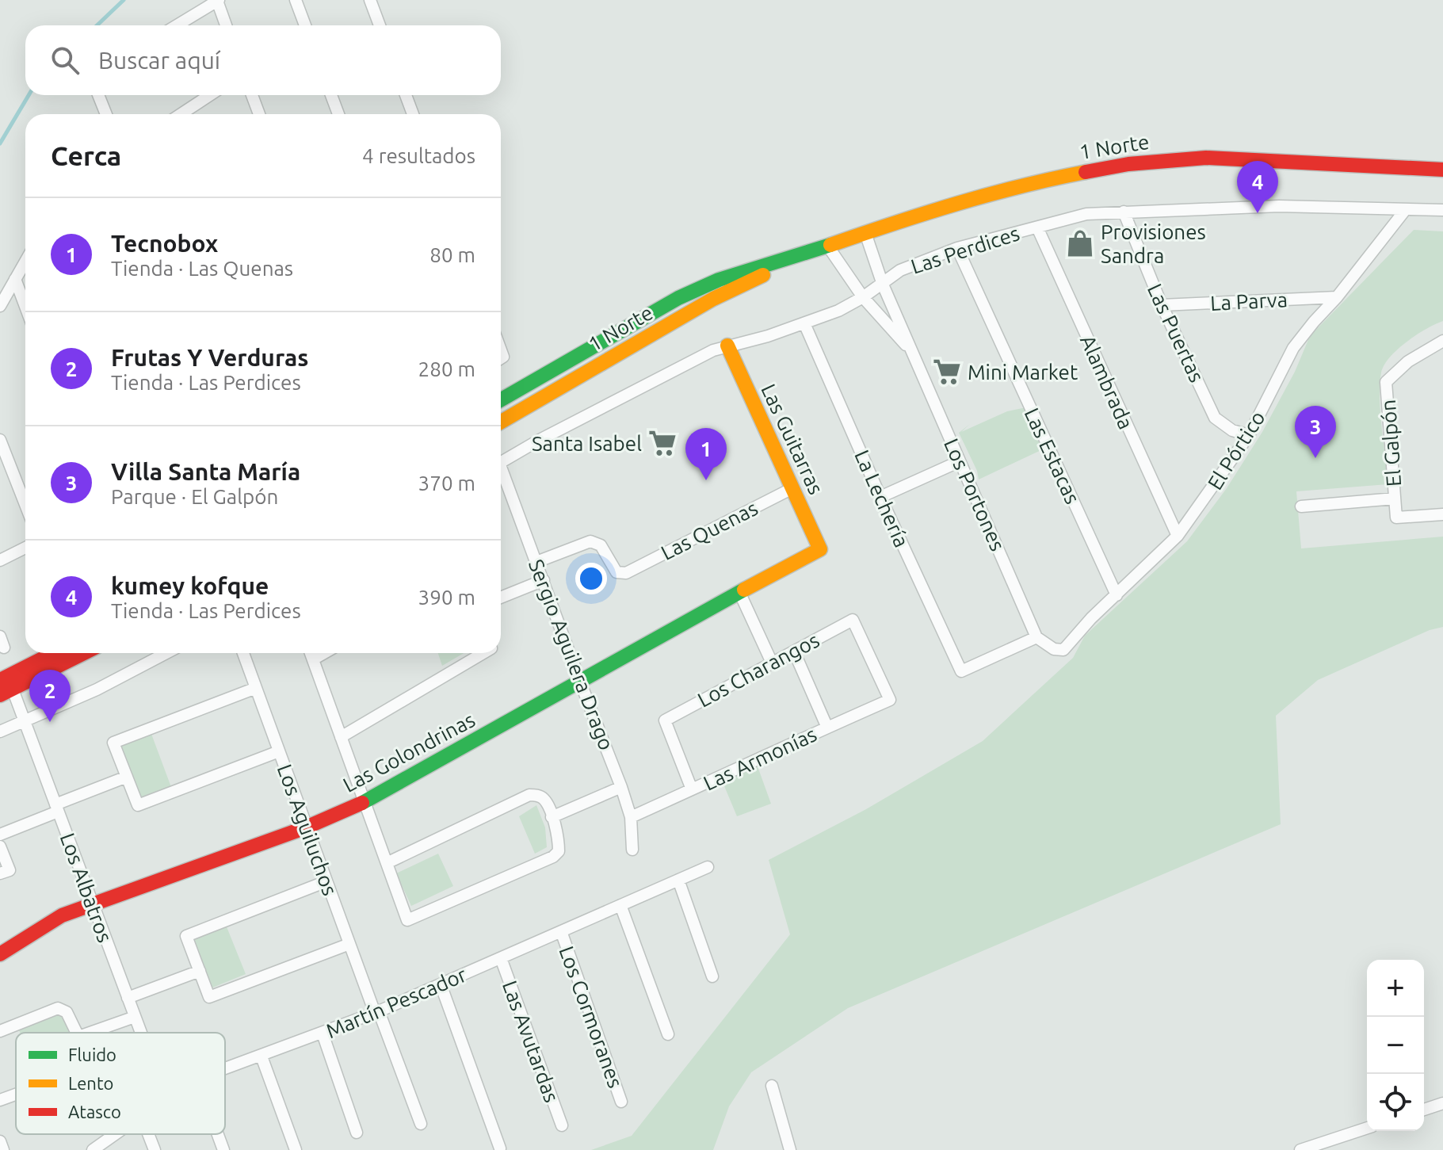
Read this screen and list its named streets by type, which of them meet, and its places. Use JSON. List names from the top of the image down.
{
  "streets": {
    "main road": ["1 Norte", "Las Guitarras", "Las Golondrinas"],
    "street": [
      "Las Perdices",
      "La Parva",
      "Las Puertas",
      "Alambrada",
      "El Galpón",
      "El Pórtico",
      "Las Estacas",
      "Los Portones",
      "La Lechería",
      "Las Quenas",
      "Sergio Aguilera Drago",
      "Los Charangos",
      "Las Armonías",
      "Los Aguiluchos",
      "Los Albatros",
      "Martín Pescador",
      "Los Cormoranes",
      "Las Avutardas"
    ]
  },
  "crossings": [
    ["1 Norte", "Los Portones"],
    ["Las Perdices", "Las Puertas"],
    ["Las Perdices", "Alambrada"],
    ["Las Perdices", "Las Guitarras"],
    ["Las Perdices", "El Pórtico"],
    ["Las Perdices", "Las Estacas"],
    ["Las Perdices", "Los Portones"],
    ["Las Perdices", "La Lechería"],
    ["La Parva", "Las Puertas"],
    ["La Parva", "El Pórtico"],
    ["Las Puertas", "El Pórtico"],
    ["Alambrada", "El Pórtico"],
    ["Las Guitarras", "Las Quenas"],
    ["Las Guitarras", "Las Golondrinas"],
    ["El Pórtico", "Las Estacas"],
    ["El Pórtico", "Los Portones"],
    ["El Pórtico", "La Lechería"],
    ["Los Portones", "La Lechería"],
    ["Las Quenas", "Sergio Aguilera Drago"],
    ["Sergio Aguilera Drago", "Las Golondrinas"],
    ["Sergio Aguilera Drago", "Las Armonías"],
    ["Los Charangos", "Las Armonías"],
    ["Las Golondrinas", "Los Aguiluchos"],
    ["Las Golondrinas", "Los Albatros"],
    ["Los Aguiluchos", "Martín Pescador"],
    ["Martín Pescador", "Los Cormoranes"],
    ["Martín Pescador", "Las Avutardas"]
  ],
  "places": {
    "shop": ["Provisiones Sandra"],
    "supermarket": ["Mini Market", "Santa Isabel"]
  },
  "legend": ["Fluido", "Lento", "Atasco"],
  "page": {
    "search": "Buscar aquí",
    "heading": ["Cerca", "4 resultados"],
    "pins": [
      "4",
      "3",
      "1",
      "2"
    ],
    "list": [
      {
        "mark": "1",
        "name": "Tecnobox",
        "note": "Tienda · Las Quenas",
        "value": "80 m"
      },
      {
        "mark": "2",
        "name": "Frutas Y Verduras",
        "note": "Tienda · Las Perdices",
        "value": "280 m"
      },
      {
        "mark": "3",
        "name": "Villa Santa María",
        "note": "Parque · El Galpón",
        "value": "370 m"
      },
      {
        "mark": "4",
        "name": "kumey kofque",
        "note": "Tienda · Las Perdices",
        "value": "390 m"
      }
    ],
    "map_buttons": ["+", "−"]
  }
}
